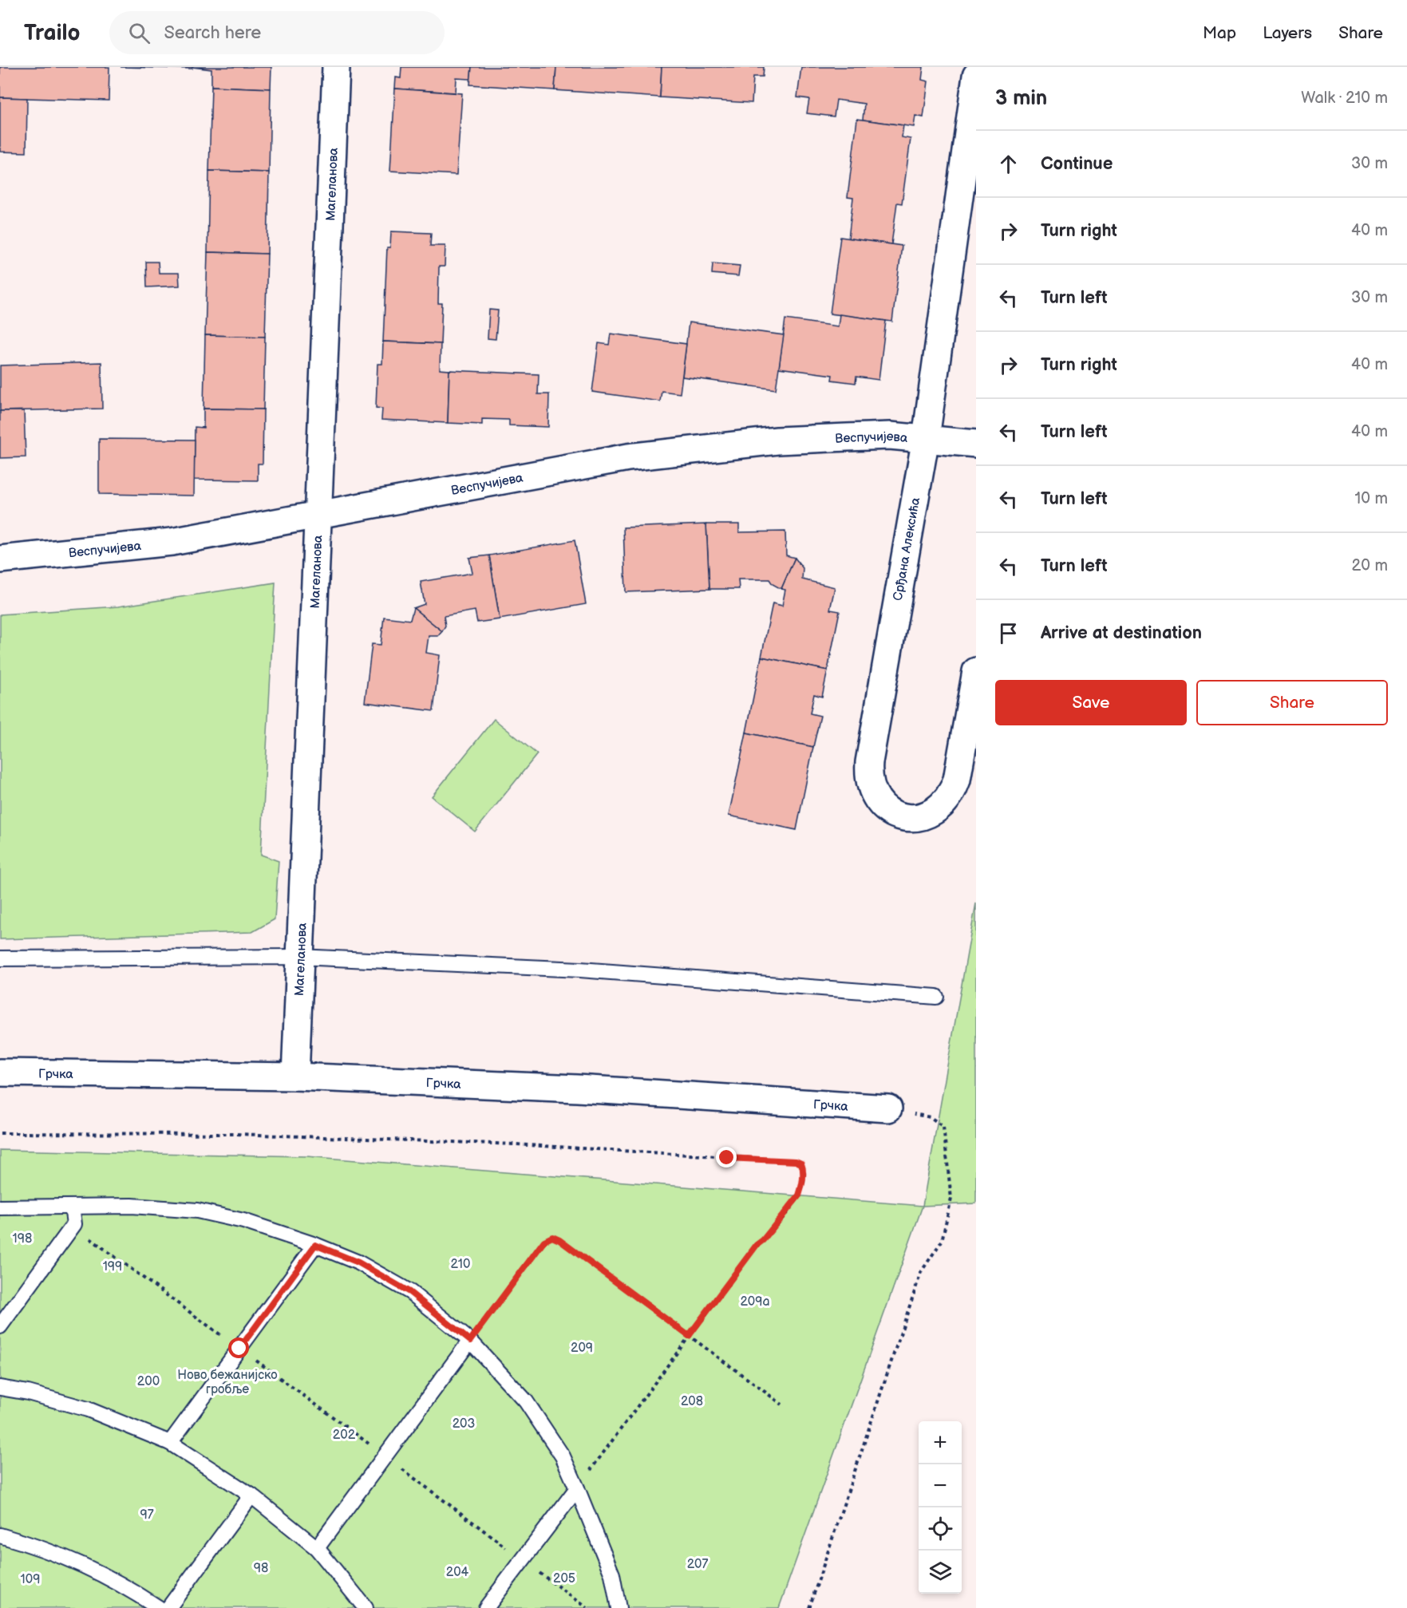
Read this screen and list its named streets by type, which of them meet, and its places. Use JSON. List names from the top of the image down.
{
  "streets": {
    "street": [
      "Магеланова",
      "Веспучијева",
      "Срђана Алексића",
      "Грчка"
    ]
  },
  "crossings": [
    ["Магеланова", "Веспучијева"],
    ["Магеланова", "Грчка"],
    ["Веспучијева", "Срђана Алексића"]
  ],
  "parks": [
    "198",
    "210",
    "199",
    "209a",
    "209",
    "Ново бежанијско гробље",
    "200",
    "208",
    "203",
    "202",
    "97",
    "207",
    "98",
    "204",
    "205",
    "109"
  ],
  "page": {
    "header": "Trailo",
    "search": "Search here",
    "nav": ["Map", "Layers", "Share"],
    "heading": ["3 min", "Walk · 210 m"],
    "list": [
      ["Continue", "30 m"],
      ["Turn right", "40 m"],
      ["Turn left", "30 m"],
      ["Turn right", "40 m"],
      ["Turn left", "40 m"],
      ["Turn left", "10 m"],
      ["Turn left", "20 m"],
      "Arrive at destination"
    ],
    "buttons": ["Save", "Share"],
    "map_buttons": ["+", "−"]
  }
}
